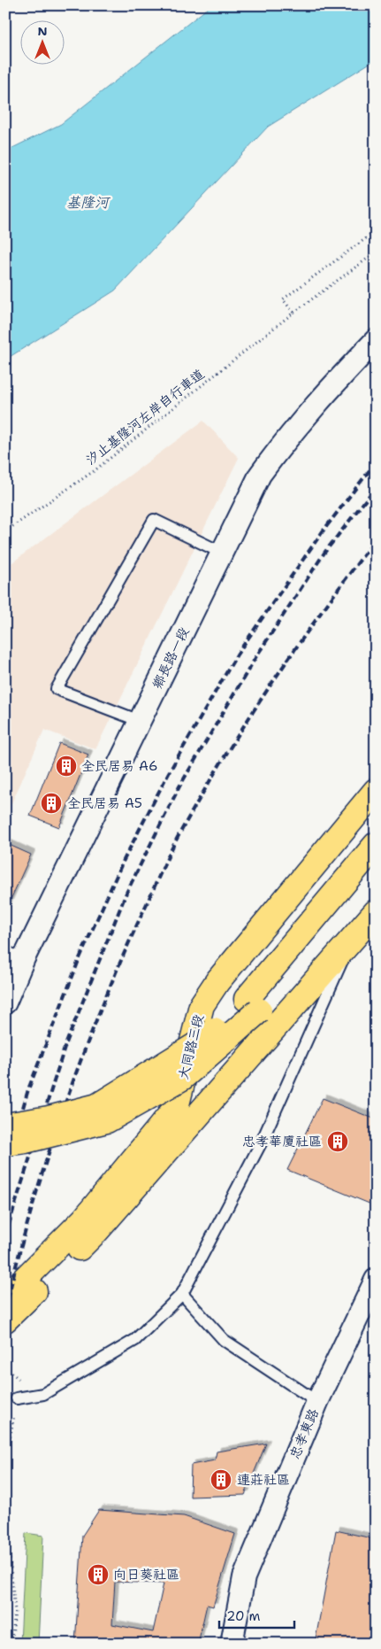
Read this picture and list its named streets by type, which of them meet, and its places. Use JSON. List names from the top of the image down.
{
  "streets": {
    "main road": ["大同路三段"],
    "street": ["鄉長路一段", "忠孝東路"],
    "path": ["汐止基隆河左岸自行車道"]
  },
  "water": ["基隆河"],
  "places": {
    "building": [
      "全民居易 A6",
      "全民居易 A5",
      "忠孝華廈社區",
      "連莊社區",
      "向日葵社區"
    ]
  },
  "scale_bar": "20 m",
  "north": "top"
}
